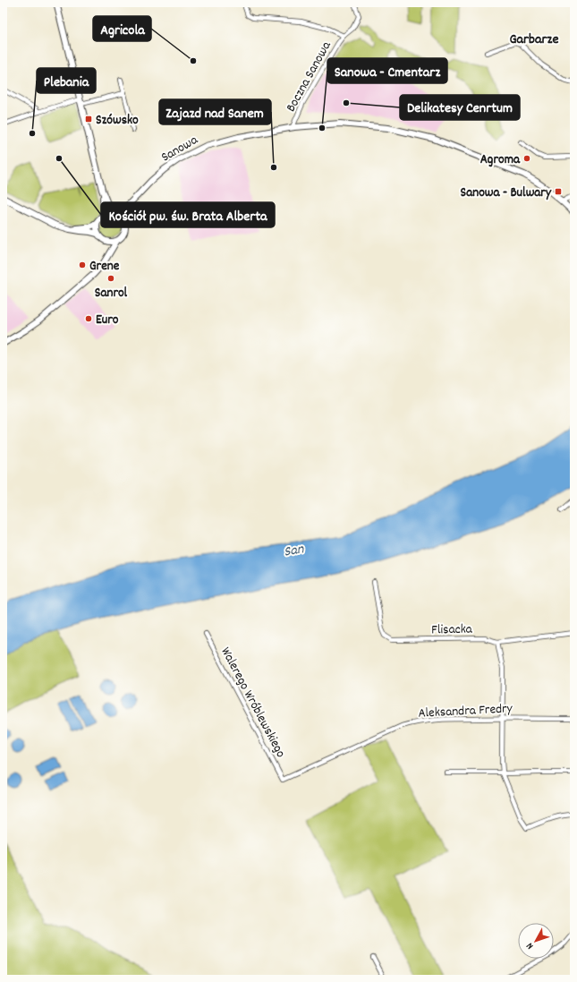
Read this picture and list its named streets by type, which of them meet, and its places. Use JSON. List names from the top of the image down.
{
  "streets": {
    "main road": ["Sanowa"],
    "street": [
      "Boczna Sanowa",
      "Flisacka",
      "Walerego Wróblewskiego",
      "Aleksandra Fredry"
    ]
  },
  "crossings": [
    ["Boczna Sanowa", "Sanowa"],
    ["Walerego Wróblewskiego", "Aleksandra Fredry"]
  ],
  "districts": ["Garbarze"],
  "water": ["San"],
  "places": {
    "other": [
      "Agricola",
      "Delikatesy Cenrtum",
      "Sanowa - Cmentarz",
      "Plebania",
      "Kościół pw. św. Brata Alberta",
      "Agroma",
      "Zajazd nad Sanem",
      "Grene",
      "Sanrol",
      "Euro"
    ],
    "transit": ["Szówsko", "Sanowa - Bulwary"]
  },
  "north": "bottom left"
}
